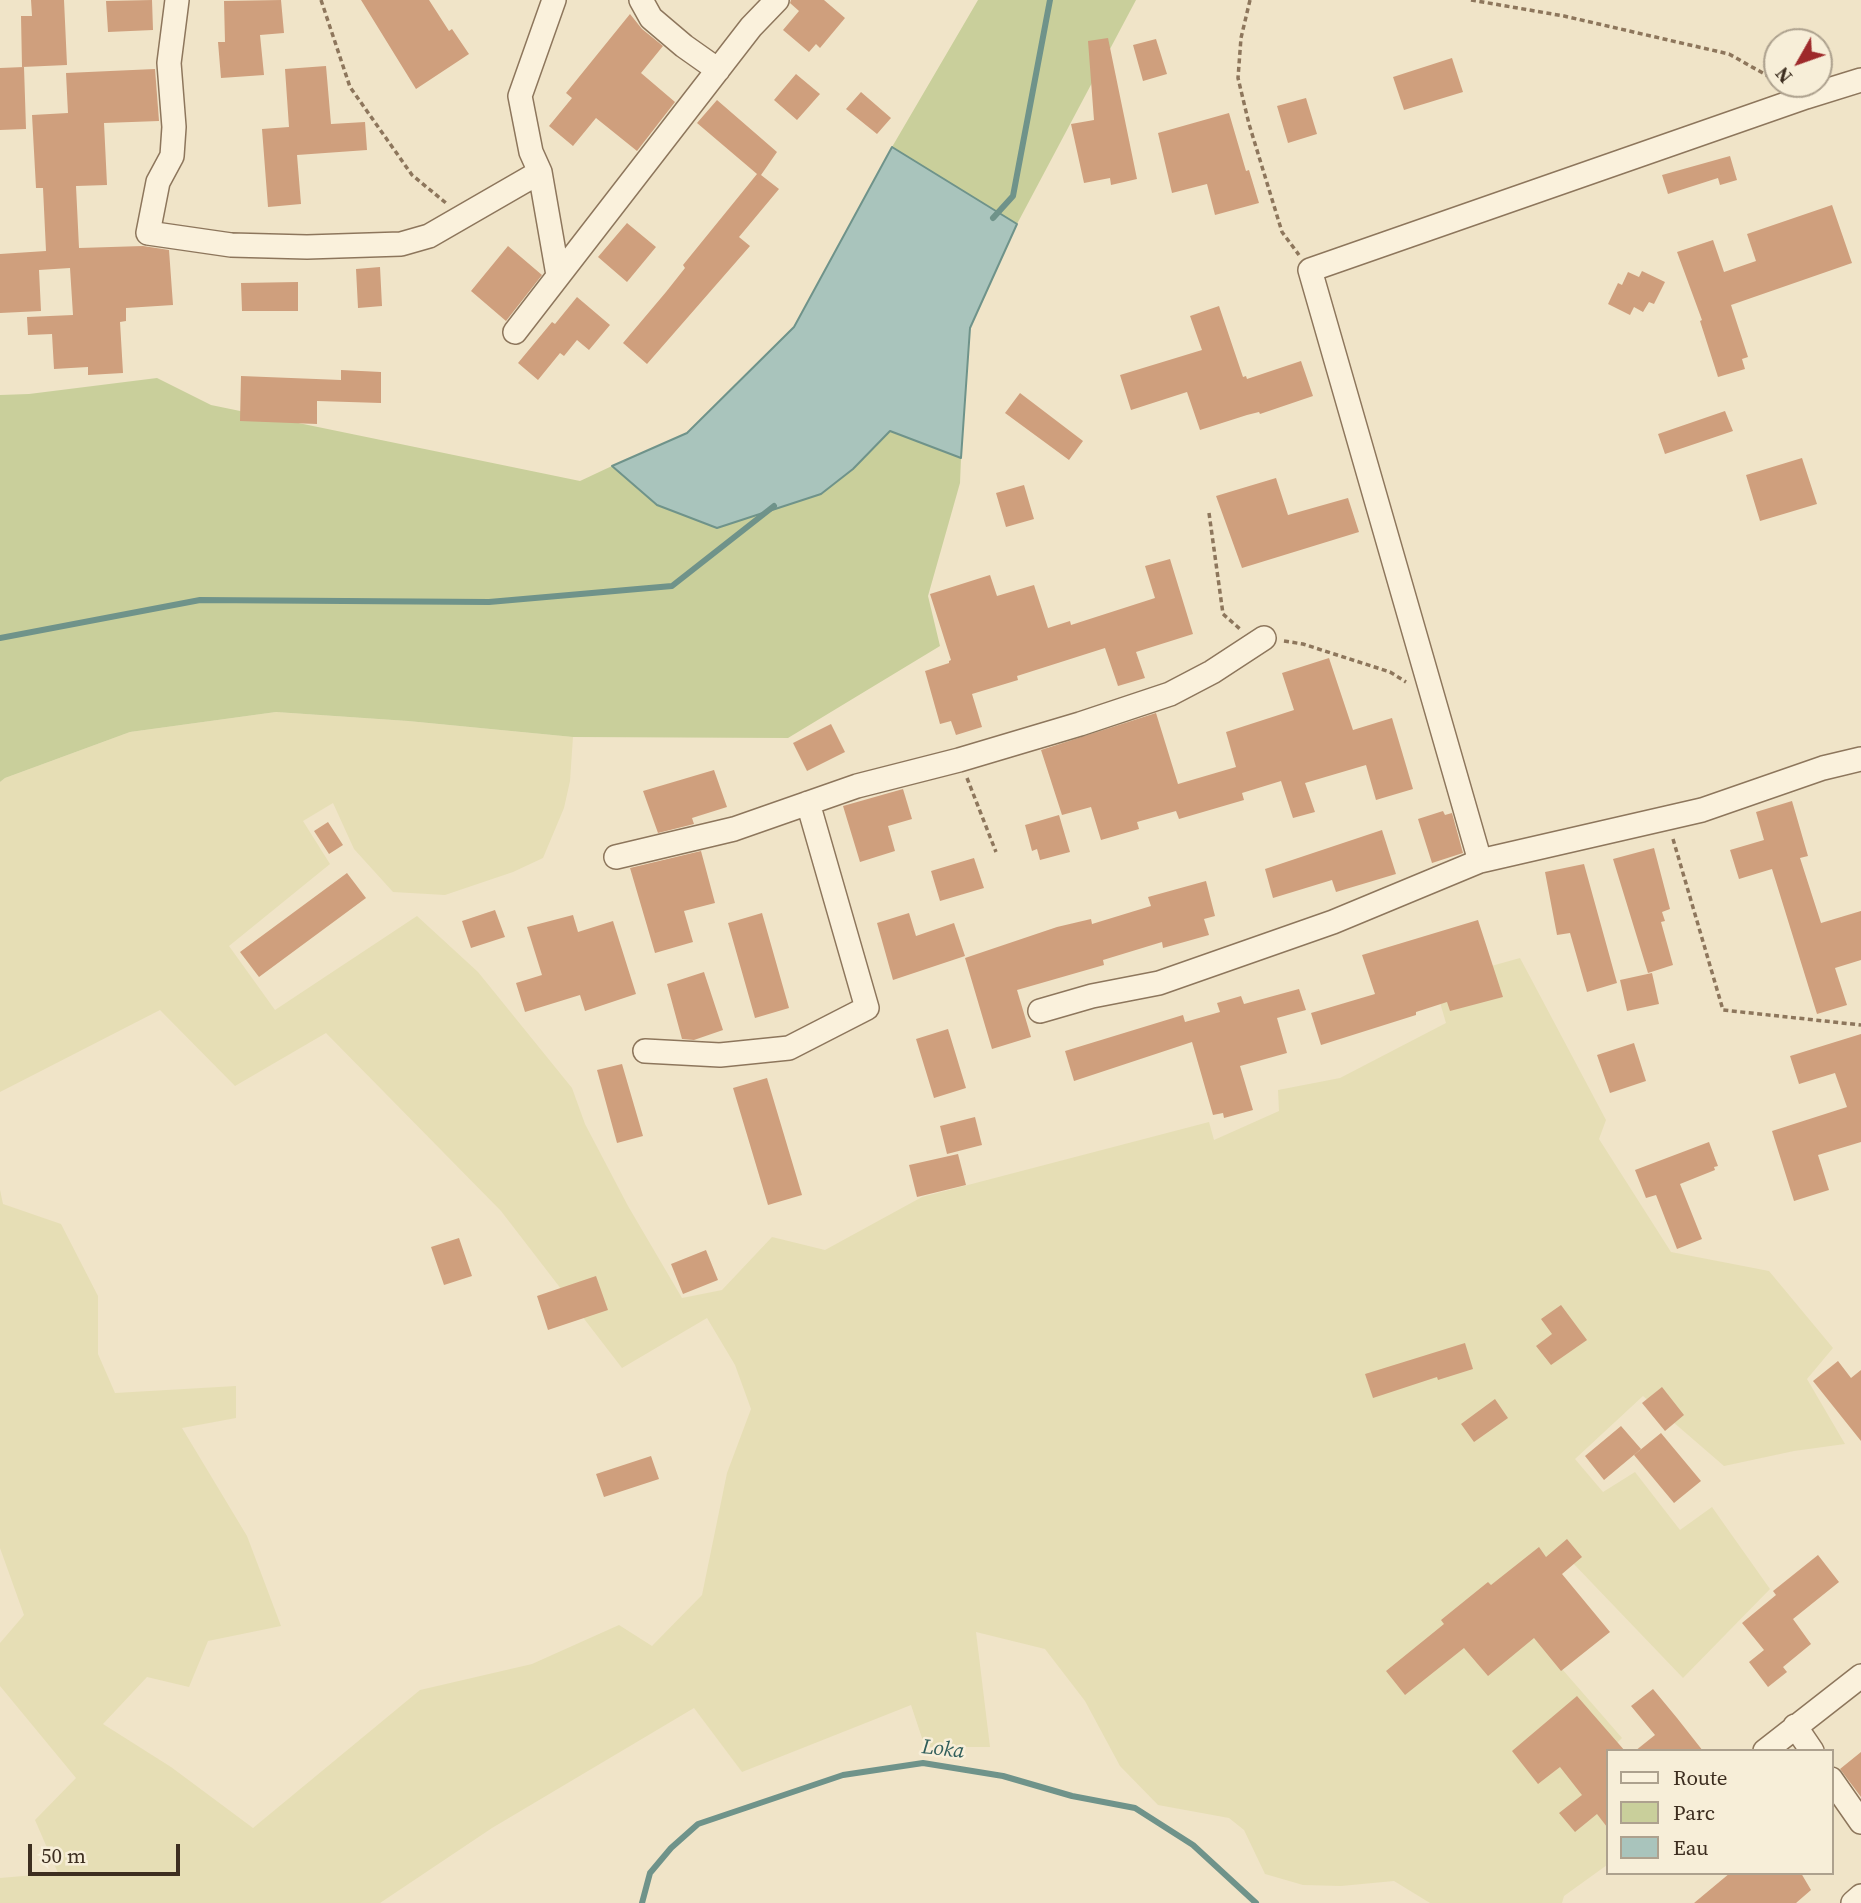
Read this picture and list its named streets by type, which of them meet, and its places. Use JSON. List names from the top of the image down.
{
  "water": ["Loka"],
  "legend": ["Route", "Parc", "Eau"],
  "scale_bar": "50 m",
  "north": "bottom left"
}
